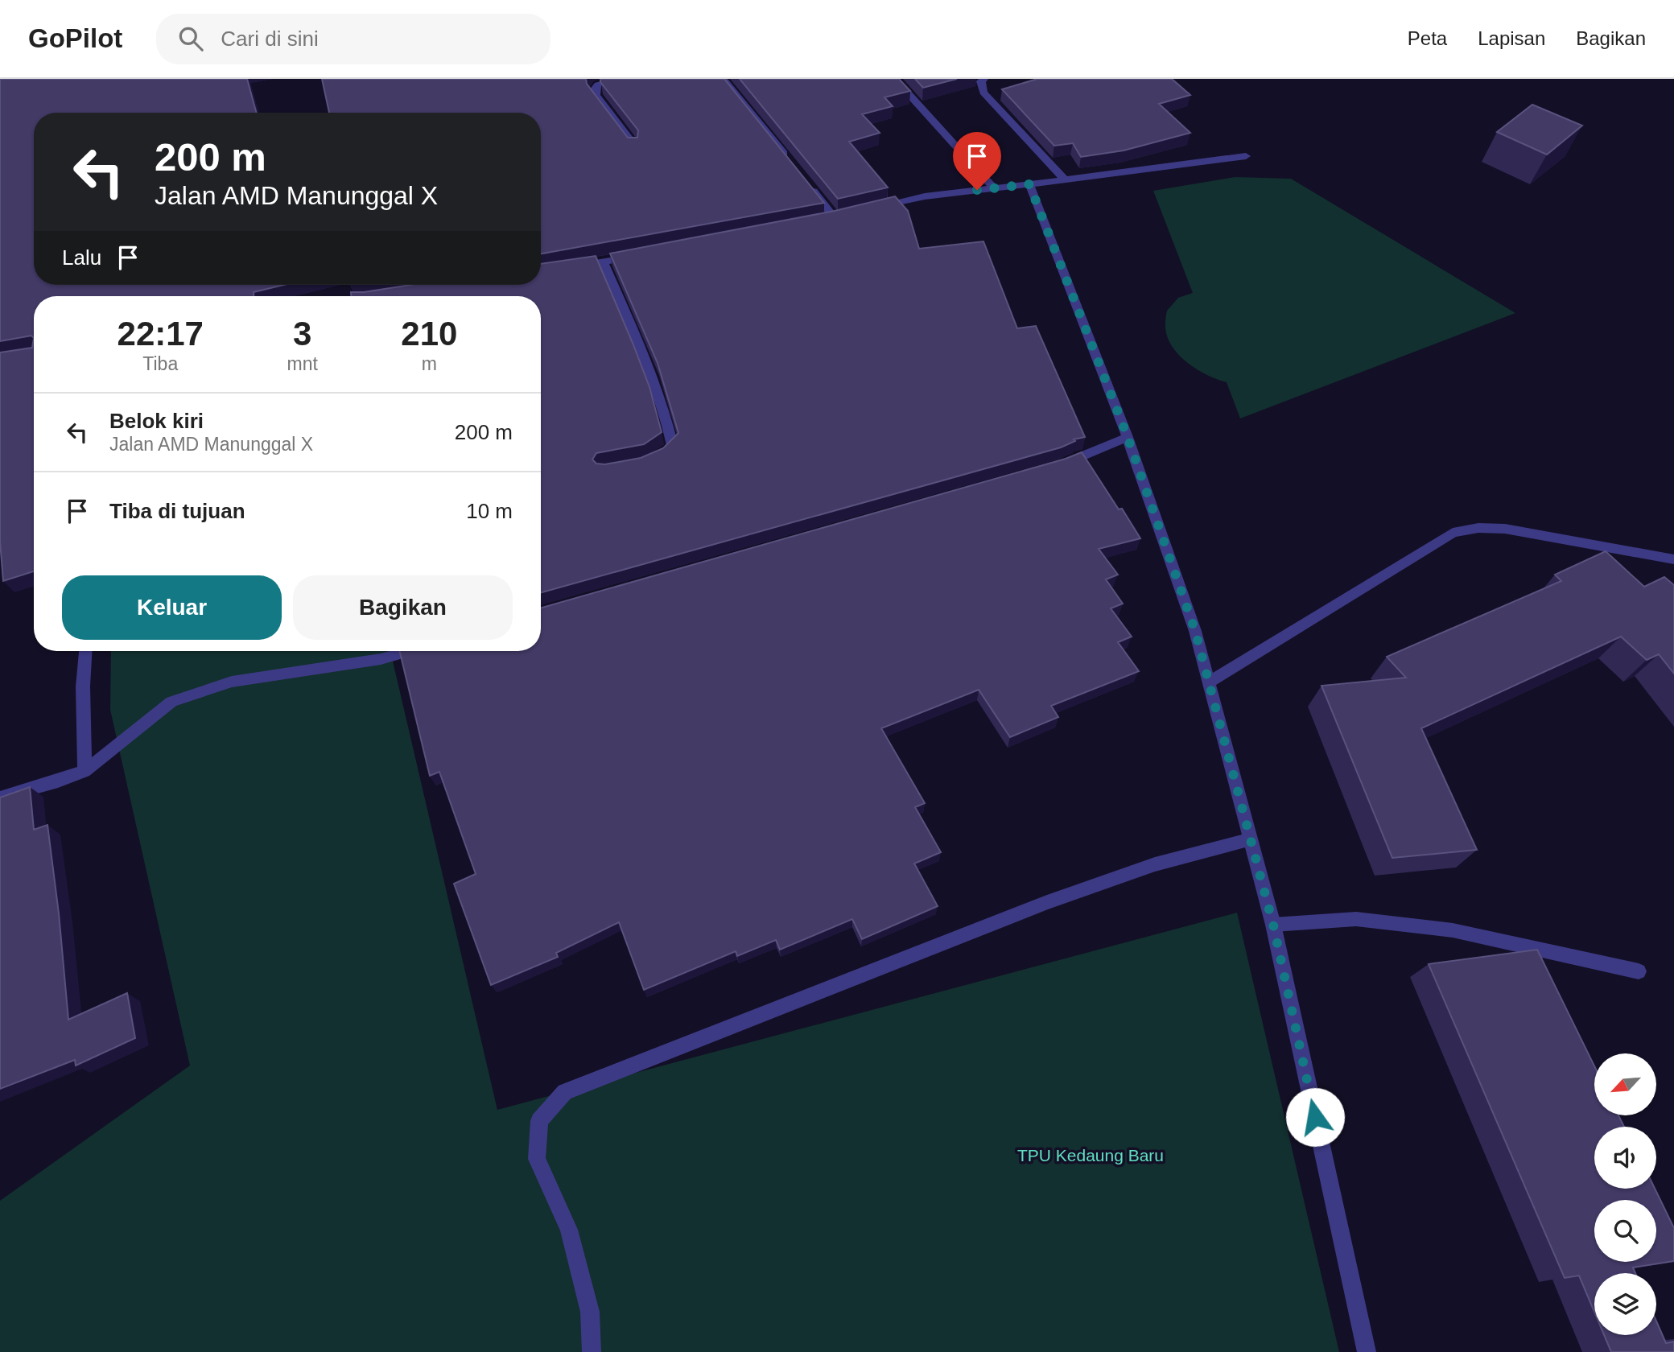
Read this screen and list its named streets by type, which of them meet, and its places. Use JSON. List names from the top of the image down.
{
  "parks": ["TPU Kedaung Baru"],
  "north": "bottom left",
  "page": {
    "header": "GoPilot",
    "search": "Cari di sini",
    "nav": ["Peta", "Lapisan", "Bagikan"],
    "turn": ["200 m", "Jalan AMD Manunggal X"],
    "then": "Lalu",
    "eta": [
      "22:17",
      "Tiba",
      "3",
      "mnt",
      "210",
      "m"
    ],
    "list": [
      {
        "name": "Belok kiri",
        "note": "Jalan AMD Manunggal X",
        "value": "200 m"
      },
      {
        "name": "Tiba di tujuan",
        "value": "10 m"
      }
    ],
    "buttons": ["Keluar", "Bagikan"]
  }
}
